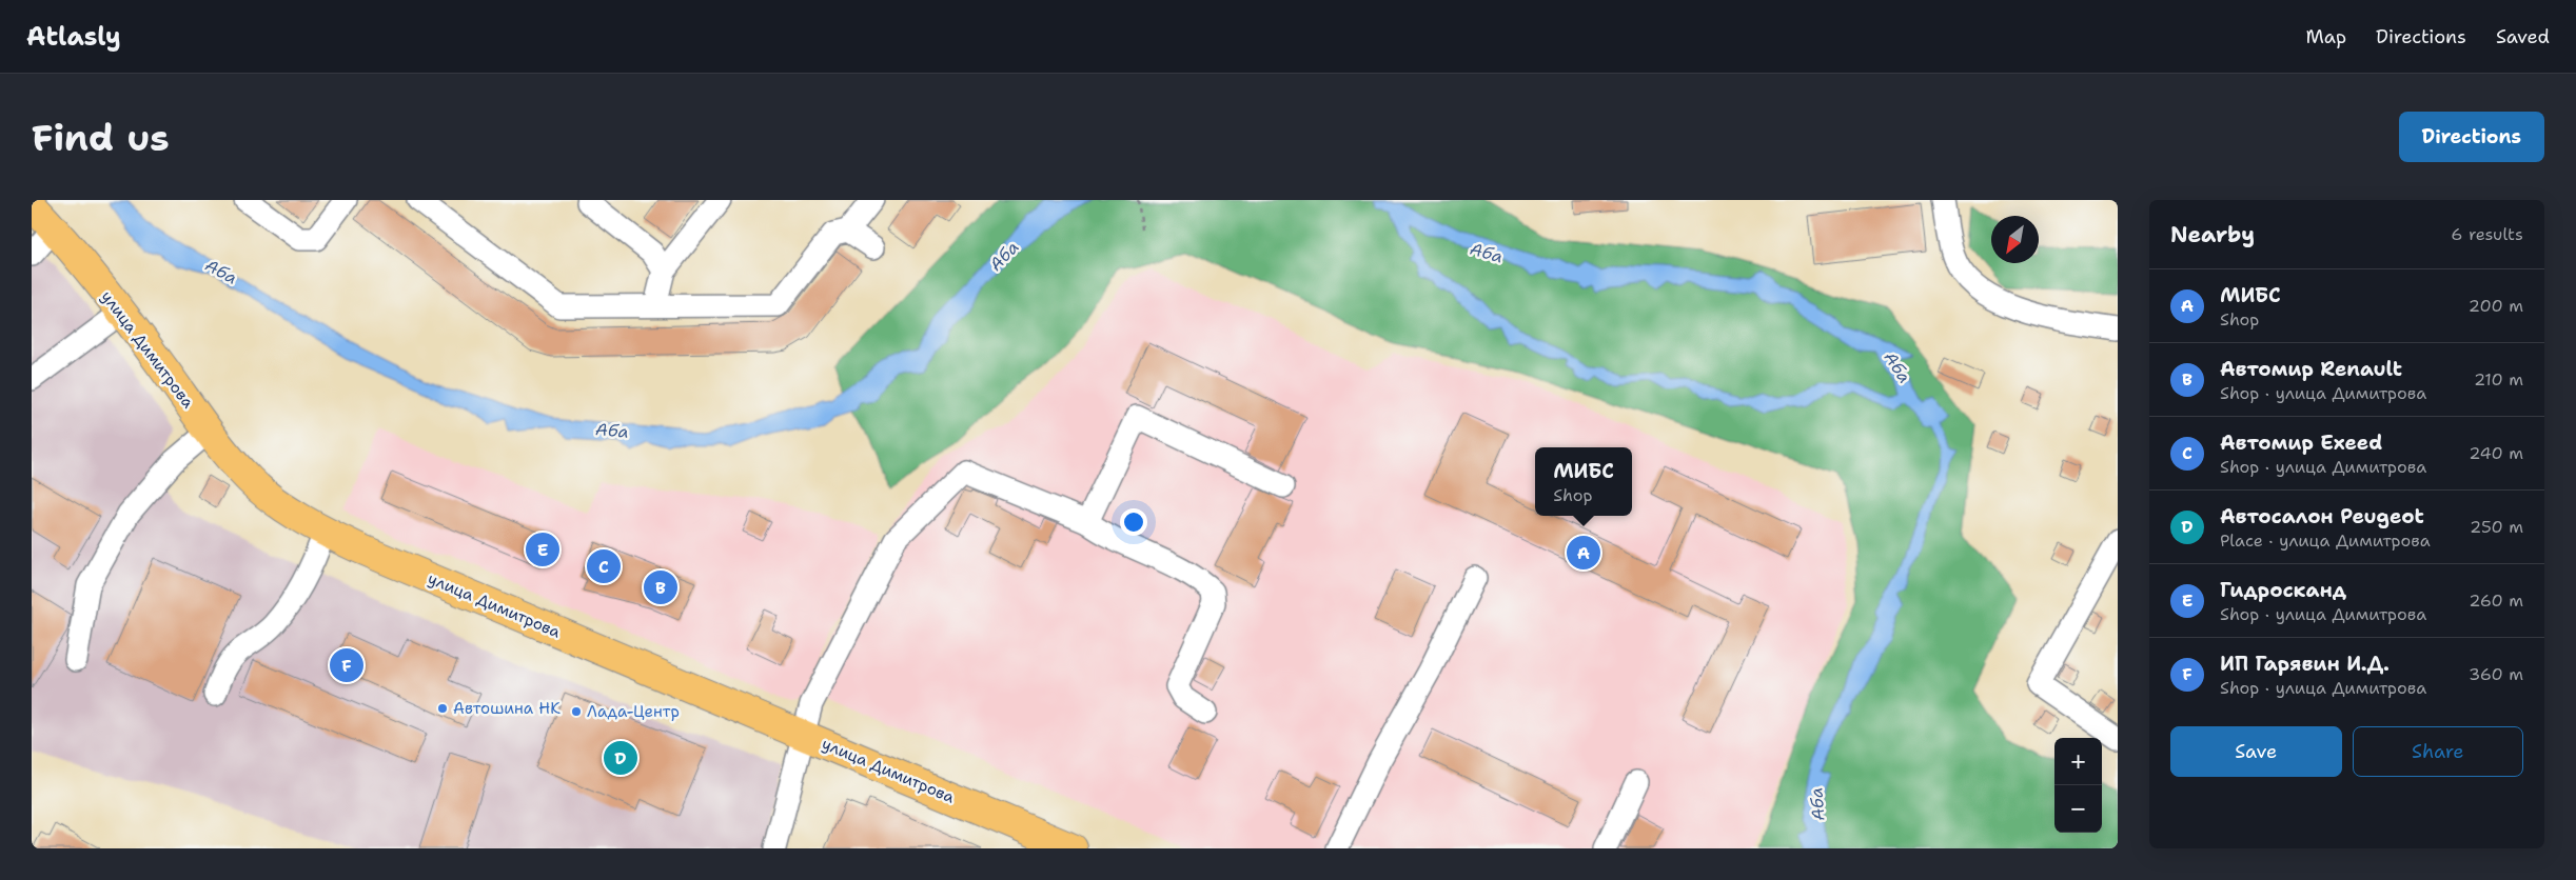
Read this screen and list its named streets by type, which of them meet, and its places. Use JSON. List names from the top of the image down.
{
  "streets": {
    "main road": ["улица Димитрова"]
  },
  "water": ["Аба"],
  "places": ["Автошина НК", "Лада-Центр"],
  "north": "bottom left",
  "page": {
    "header": "Atlasly",
    "nav": ["Map", "Directions", "Saved"],
    "buttons": [
      "Directions",
      ["Save", "Share"]
    ],
    "title": "Find us",
    "heading": ["Nearby", "6 results"],
    "list": [
      {
        "mark": "A",
        "name": "МИБС",
        "note": "Shop",
        "value": "200 m"
      },
      {
        "mark": "B",
        "name": "Автомир Renault",
        "note": "Shop · улица Димитрова",
        "value": "210 m"
      },
      {
        "mark": "C",
        "name": "Автомир Exeed",
        "note": "Shop · улица Димитрова",
        "value": "240 m"
      },
      {
        "mark": "D",
        "name": "Автосалон Peugeot",
        "note": "Place · улица Димитрова",
        "value": "250 m"
      },
      {
        "mark": "E",
        "name": "Гидросканд",
        "note": "Shop · улица Димитрова",
        "value": "260 m"
      },
      {
        "mark": "F",
        "name": "ИП Гарявин И.Д.",
        "note": "Shop · улица Димитрова",
        "value": "360 m"
      }
    ],
    "popup": ["МИБС", "Shop"],
    "pins": [
      "E",
      "A",
      "C",
      "B",
      "F",
      "D"
    ],
    "map_buttons": ["+", "−"]
  }
}
